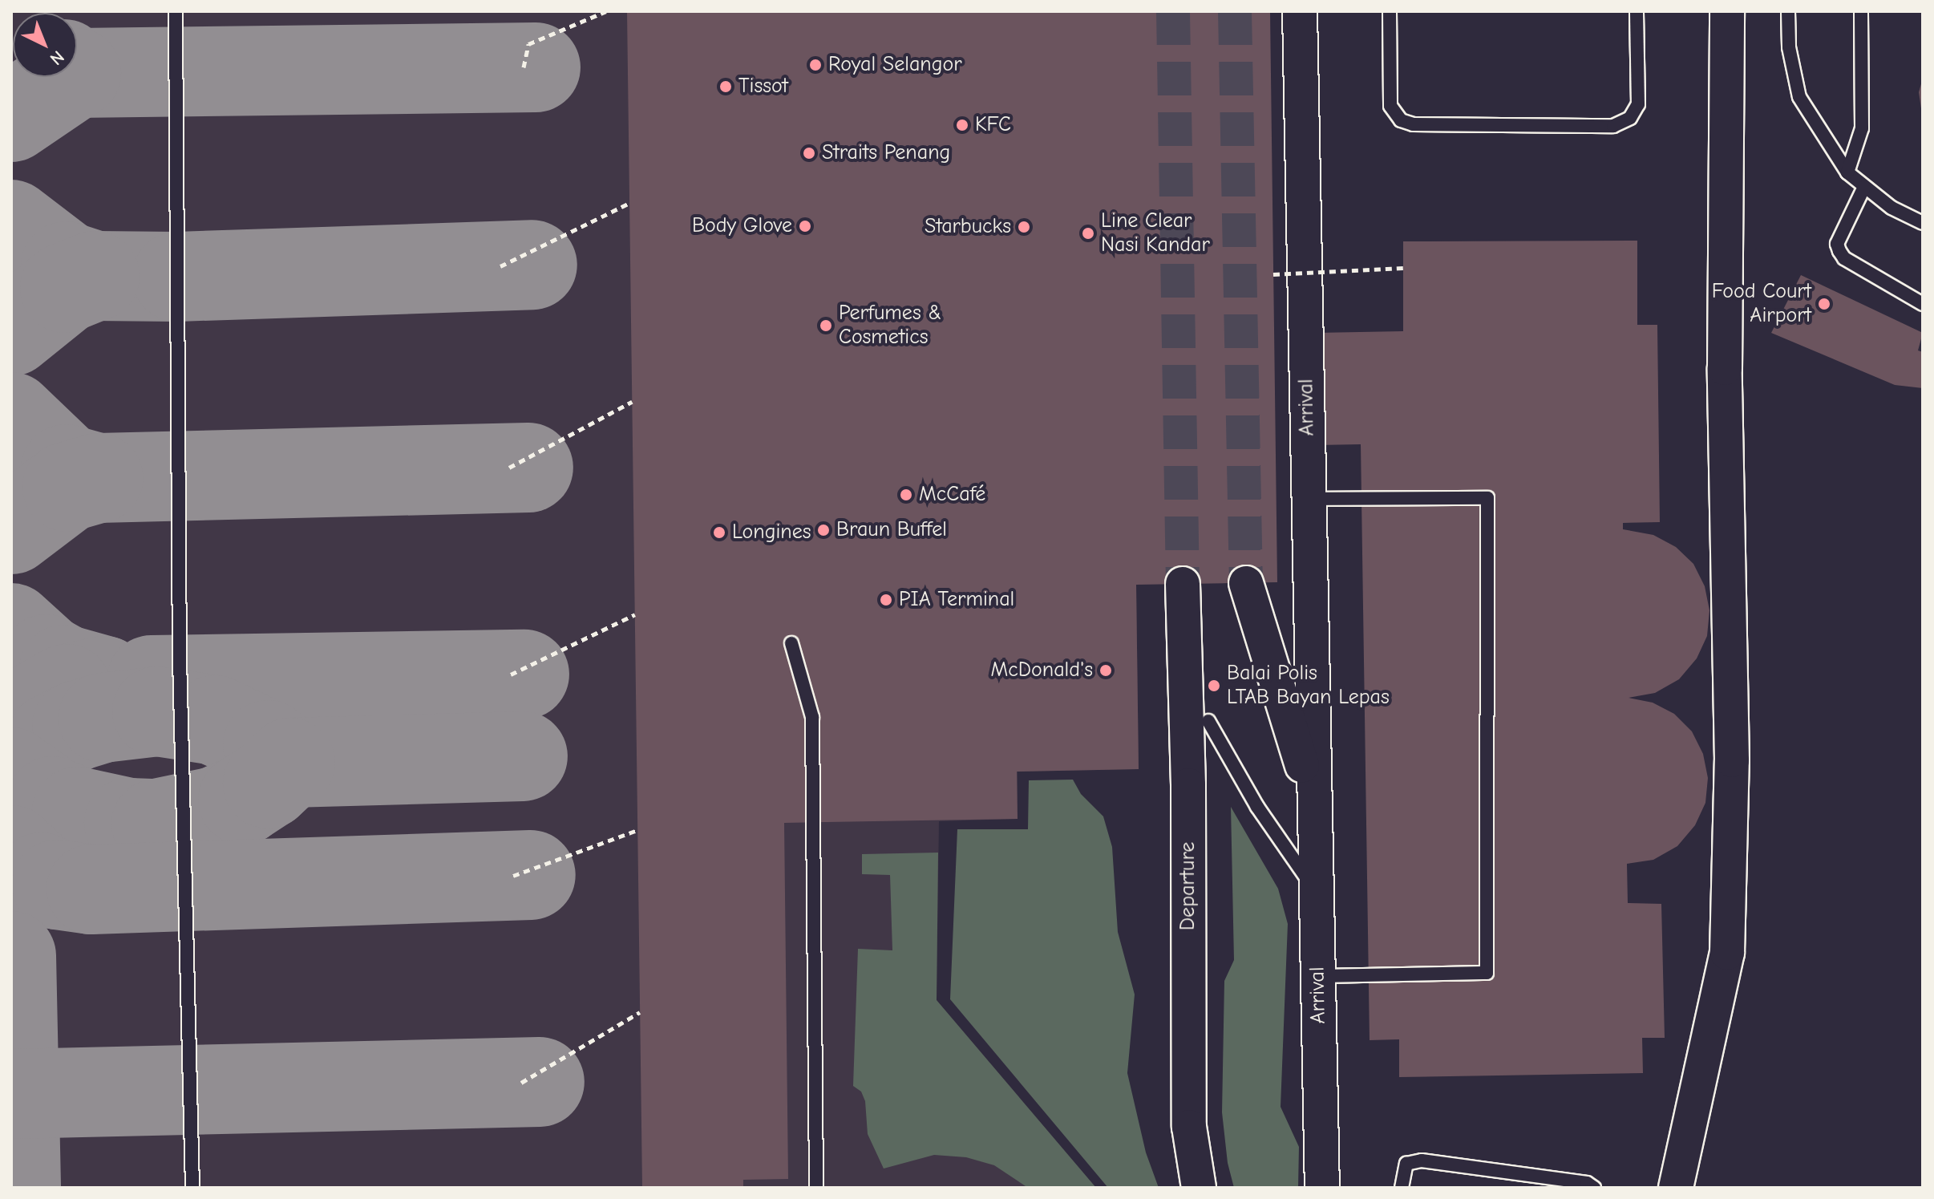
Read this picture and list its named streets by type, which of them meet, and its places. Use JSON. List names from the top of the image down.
{
  "streets": {
    "street": ["Arrival", "Departure"]
  },
  "places": [
    "Royal Selangor",
    "Tissot",
    "KFC",
    "Straits Penang",
    "Body Glove",
    "Starbucks",
    "Line Clear Nasi Kandar",
    "Food Court Airport",
    "Perfumes & Cosmetics",
    "McCafé",
    "Braun Buffel",
    "Longines",
    "PIA Terminal",
    "McDonald's",
    "Balai Polis LTAB Bayan Lepas"
  ],
  "north": "bottom right"
}
